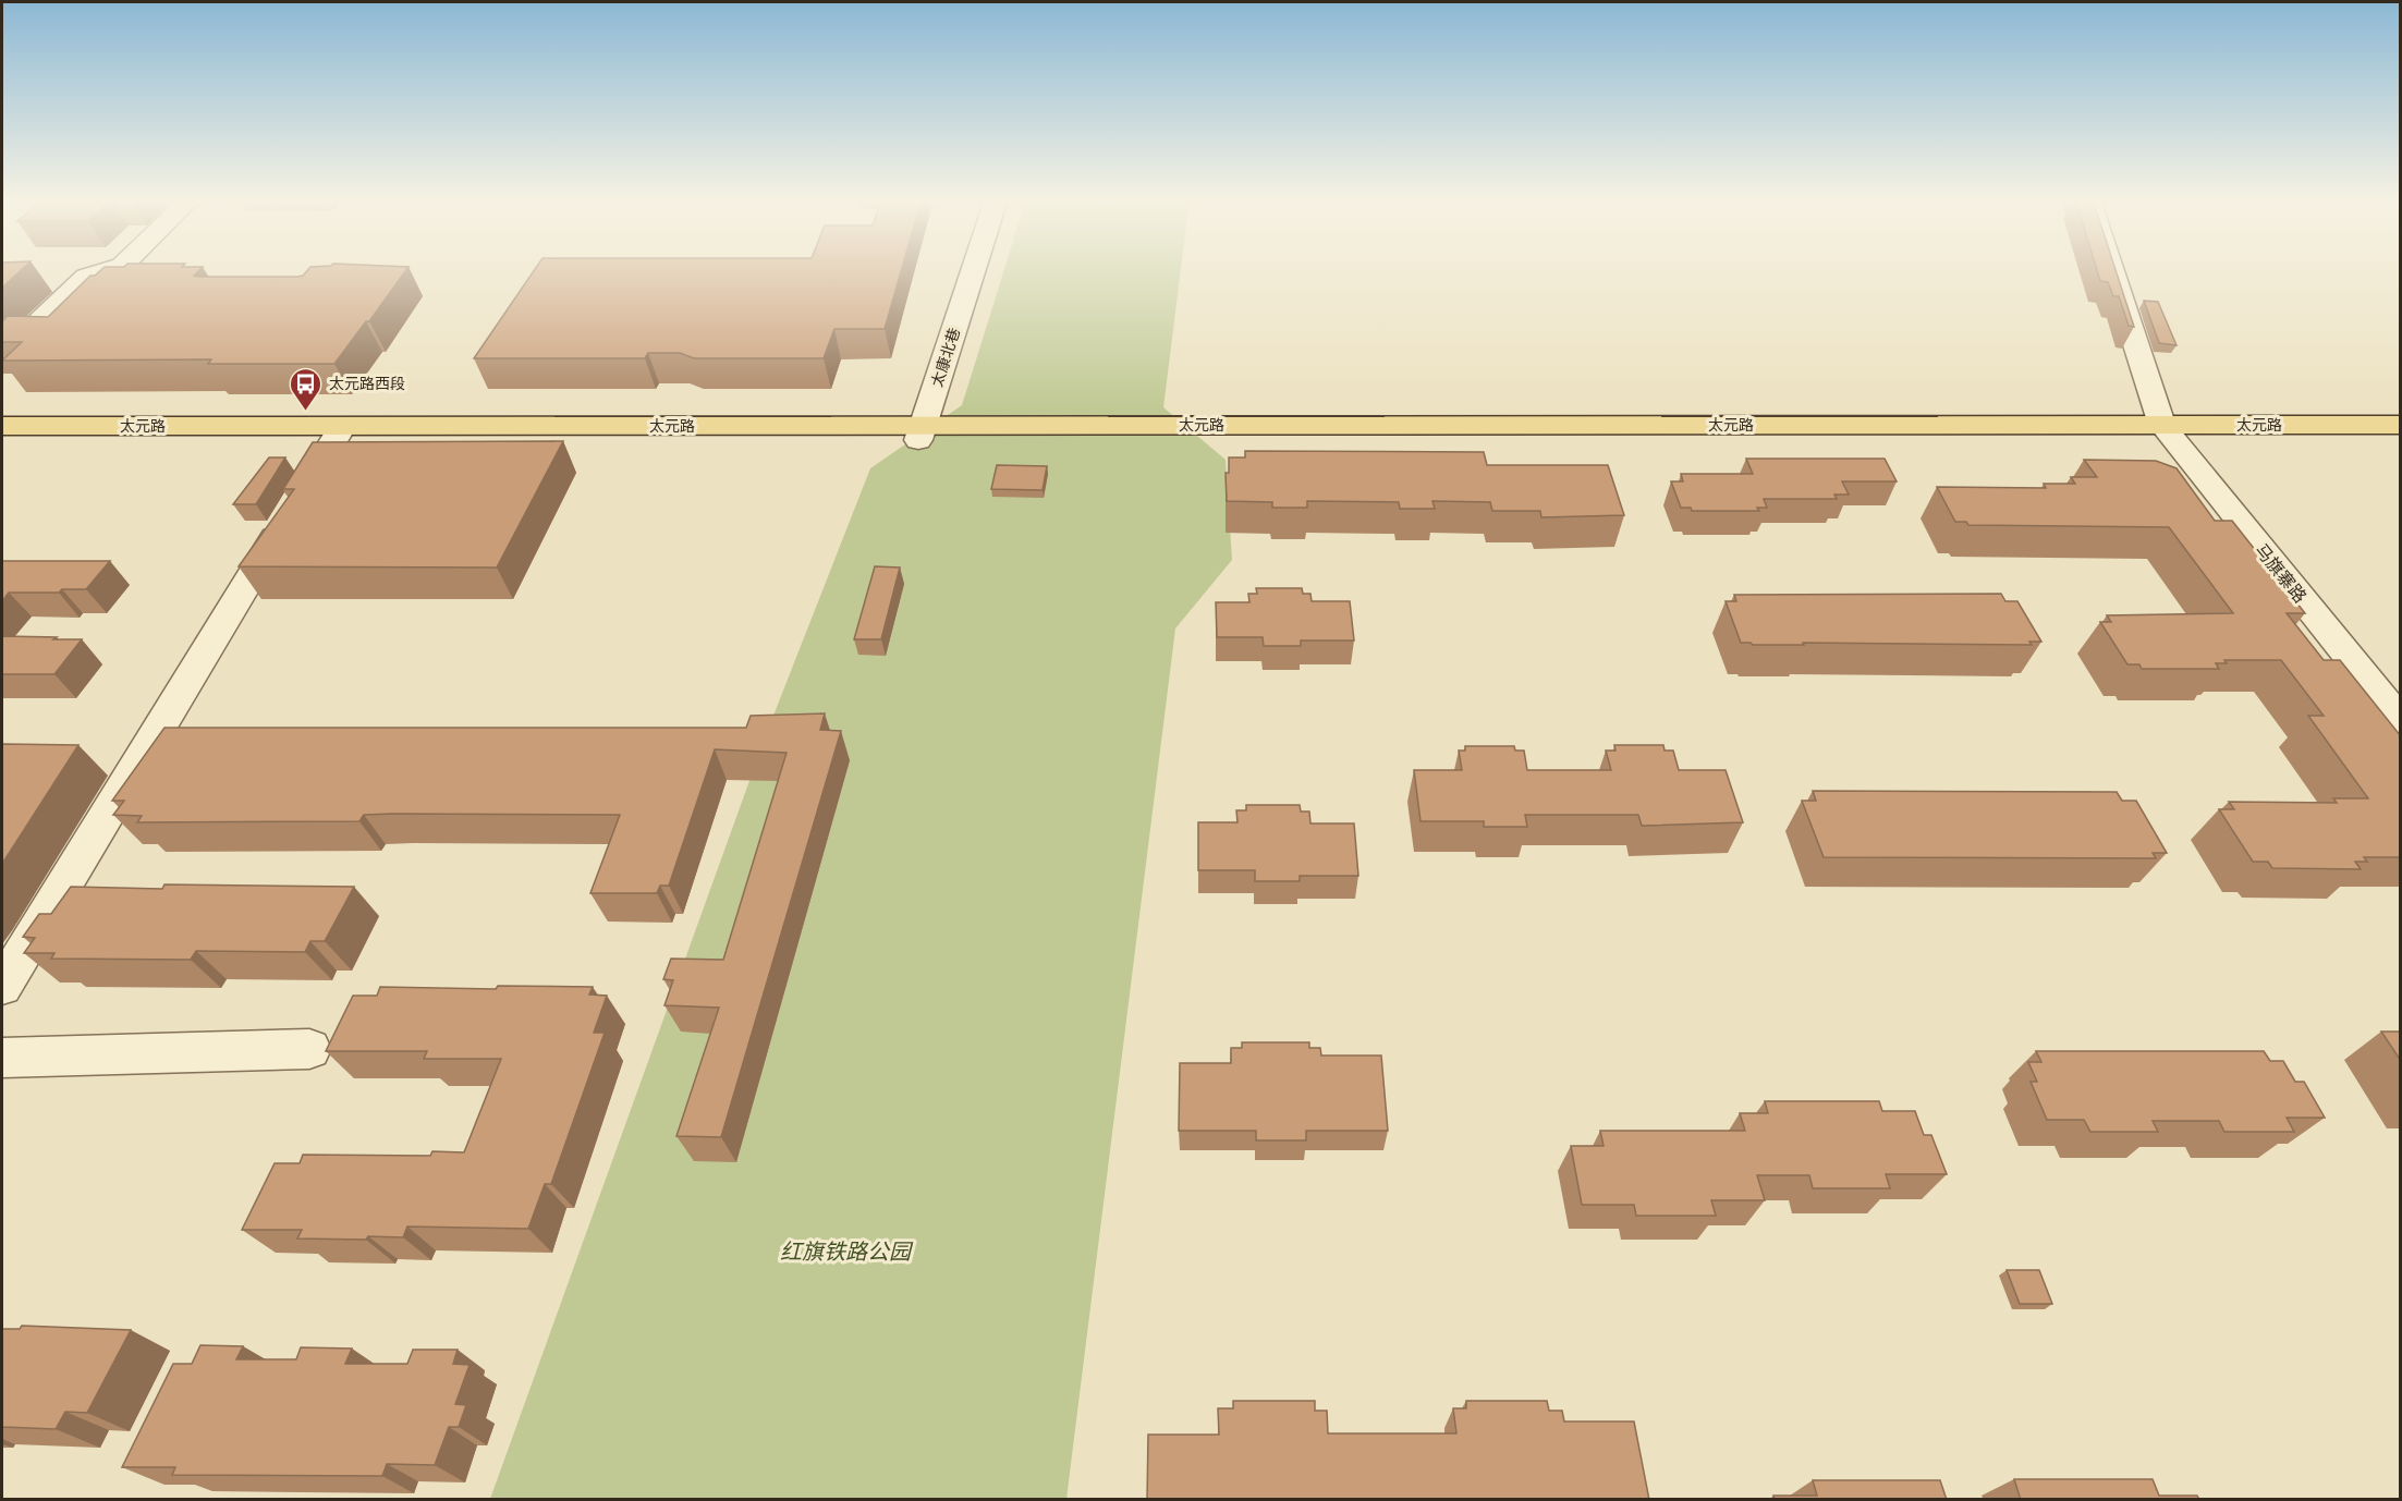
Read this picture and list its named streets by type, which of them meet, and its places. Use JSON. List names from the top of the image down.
{
  "streets": {
    "main road": ["太元路"],
    "street": ["太康北巷", "马旗寨路"]
  },
  "crossings": [
    ["太康北巷", "太元路"],
    ["太元路", "马旗寨路"]
  ],
  "parks": ["红旗铁路公园"],
  "places": {
    "bus stop": ["太元路西段"]
  }
}
